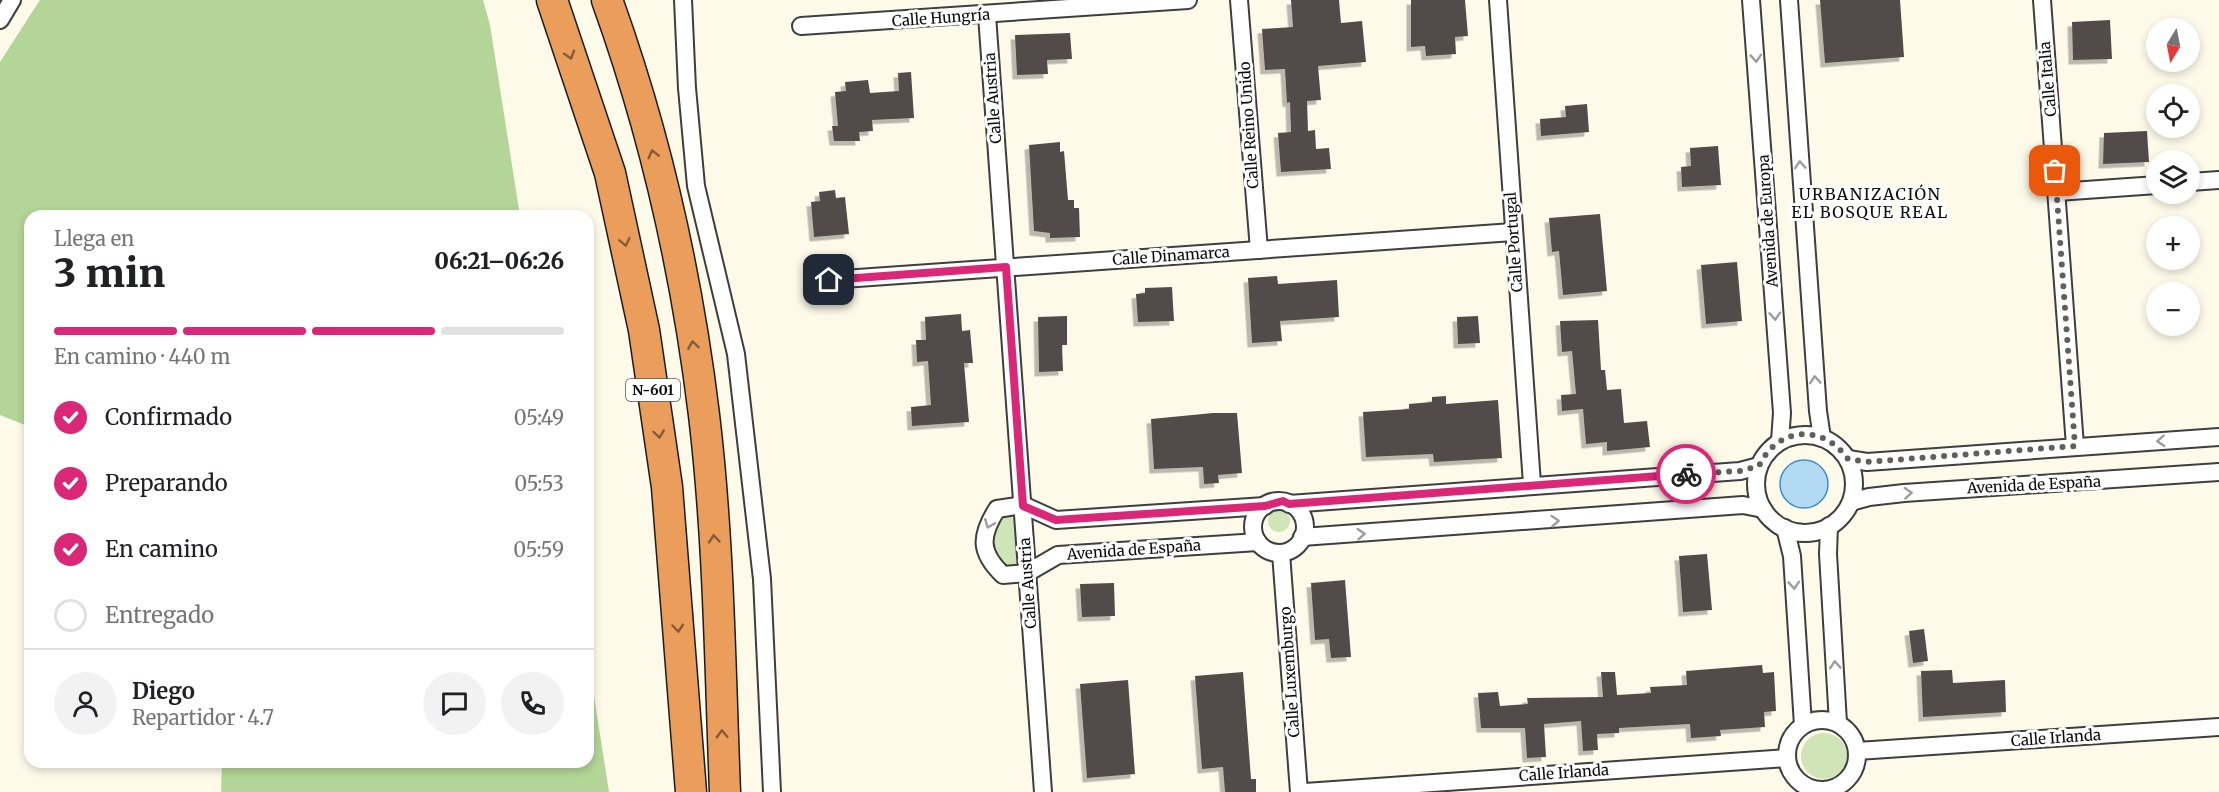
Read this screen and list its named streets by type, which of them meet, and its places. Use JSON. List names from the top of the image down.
{
  "streets": {
    "highway": ["N-601"],
    "street": [
      "Calle Hungría",
      "Calle Italia",
      "Calle Austria",
      "Calle Reino Unido",
      "Avenida de Europa",
      "Calle Portugal",
      "Calle Dinamarca",
      "Avenida de España",
      "Calle Luxemburgo",
      "Calle Irlanda"
    ]
  },
  "crossings": [
    ["Calle Hungría", "Calle Austria"],
    ["Calle Austria", "Calle Dinamarca"],
    ["Calle Austria", "Avenida de España"],
    ["Calle Reino Unido", "Calle Dinamarca"],
    ["Avenida de Europa", "Avenida de España"],
    ["Calle Portugal", "Calle Dinamarca"],
    ["Avenida de España", "Calle Luxemburgo"]
  ],
  "districts": ["URBANIZACIÓN EL BOSQUE REAL"],
  "north": "bottom",
  "page": {
    "map_buttons": ["+", "−"],
    "heading": ["3 min", "Llega en", "06:21–06:26"],
    "panel": ["Diego", "Repartidor · 4.7"],
    "bar": "En camino · 440 m",
    "list": [
      ["Confirmado", "05:49"],
      ["Preparando", "05:53"],
      ["En camino", "05:59"],
      "Entregado"
    ]
  }
}
